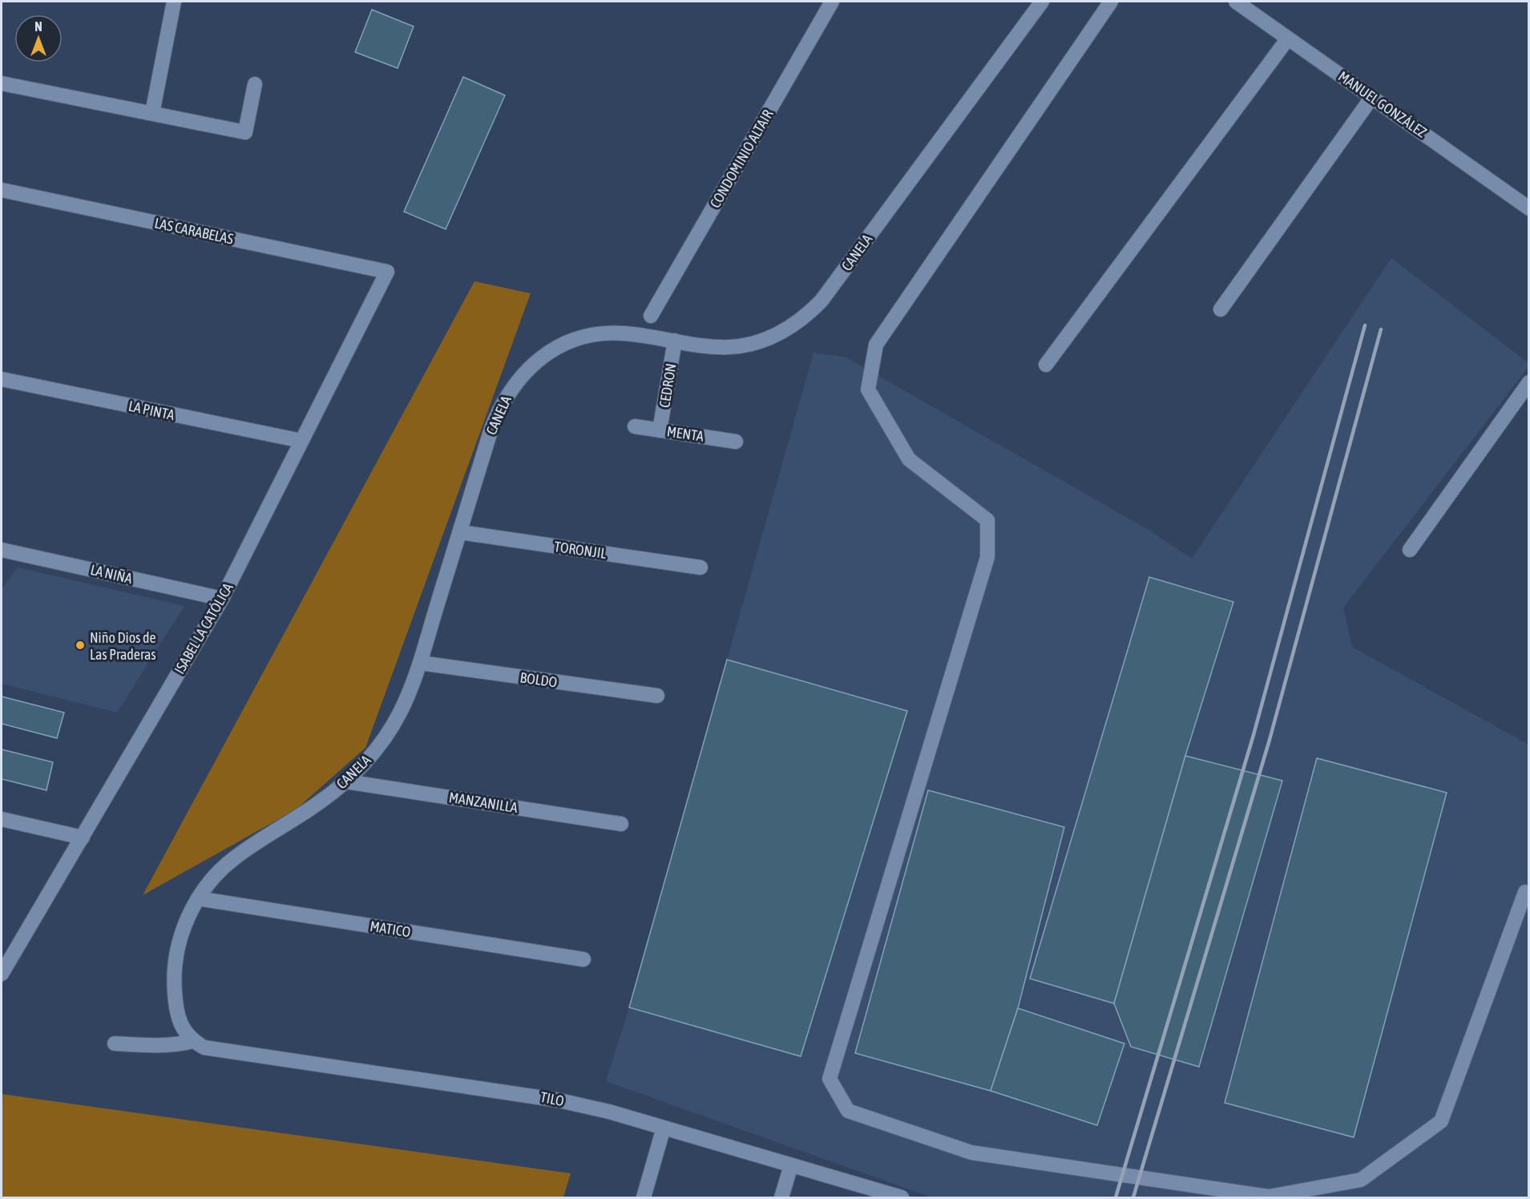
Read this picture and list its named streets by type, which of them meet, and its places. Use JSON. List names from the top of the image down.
{
  "streets": {
    "street": [
      "MANUEL GONZÁLEZ",
      "CONDOMINIO ALTAIR",
      "LAS CARABELAS",
      "CANELA",
      "CEDRON",
      "LA PINTA",
      "MENTA",
      "TORONJIL",
      "LA NIÑA",
      "ISABEL LA CATÓLICA",
      "BOLDO",
      "MANZANILLA",
      "MATICO",
      "TILO"
    ]
  },
  "crossings": [
    ["LAS CARABELAS", "ISABEL LA CATÓLICA"],
    ["CANELA", "CEDRON"],
    ["CANELA", "TORONJIL"],
    ["CANELA", "BOLDO"],
    ["CANELA", "MANZANILLA"],
    ["CANELA", "MATICO"],
    ["CANELA", "TILO"],
    ["CEDRON", "MENTA"],
    ["LA PINTA", "ISABEL LA CATÓLICA"],
    ["LA NIÑA", "ISABEL LA CATÓLICA"]
  ],
  "places": ["Niño Dios de Las Praderas"],
  "north": "top"
}
